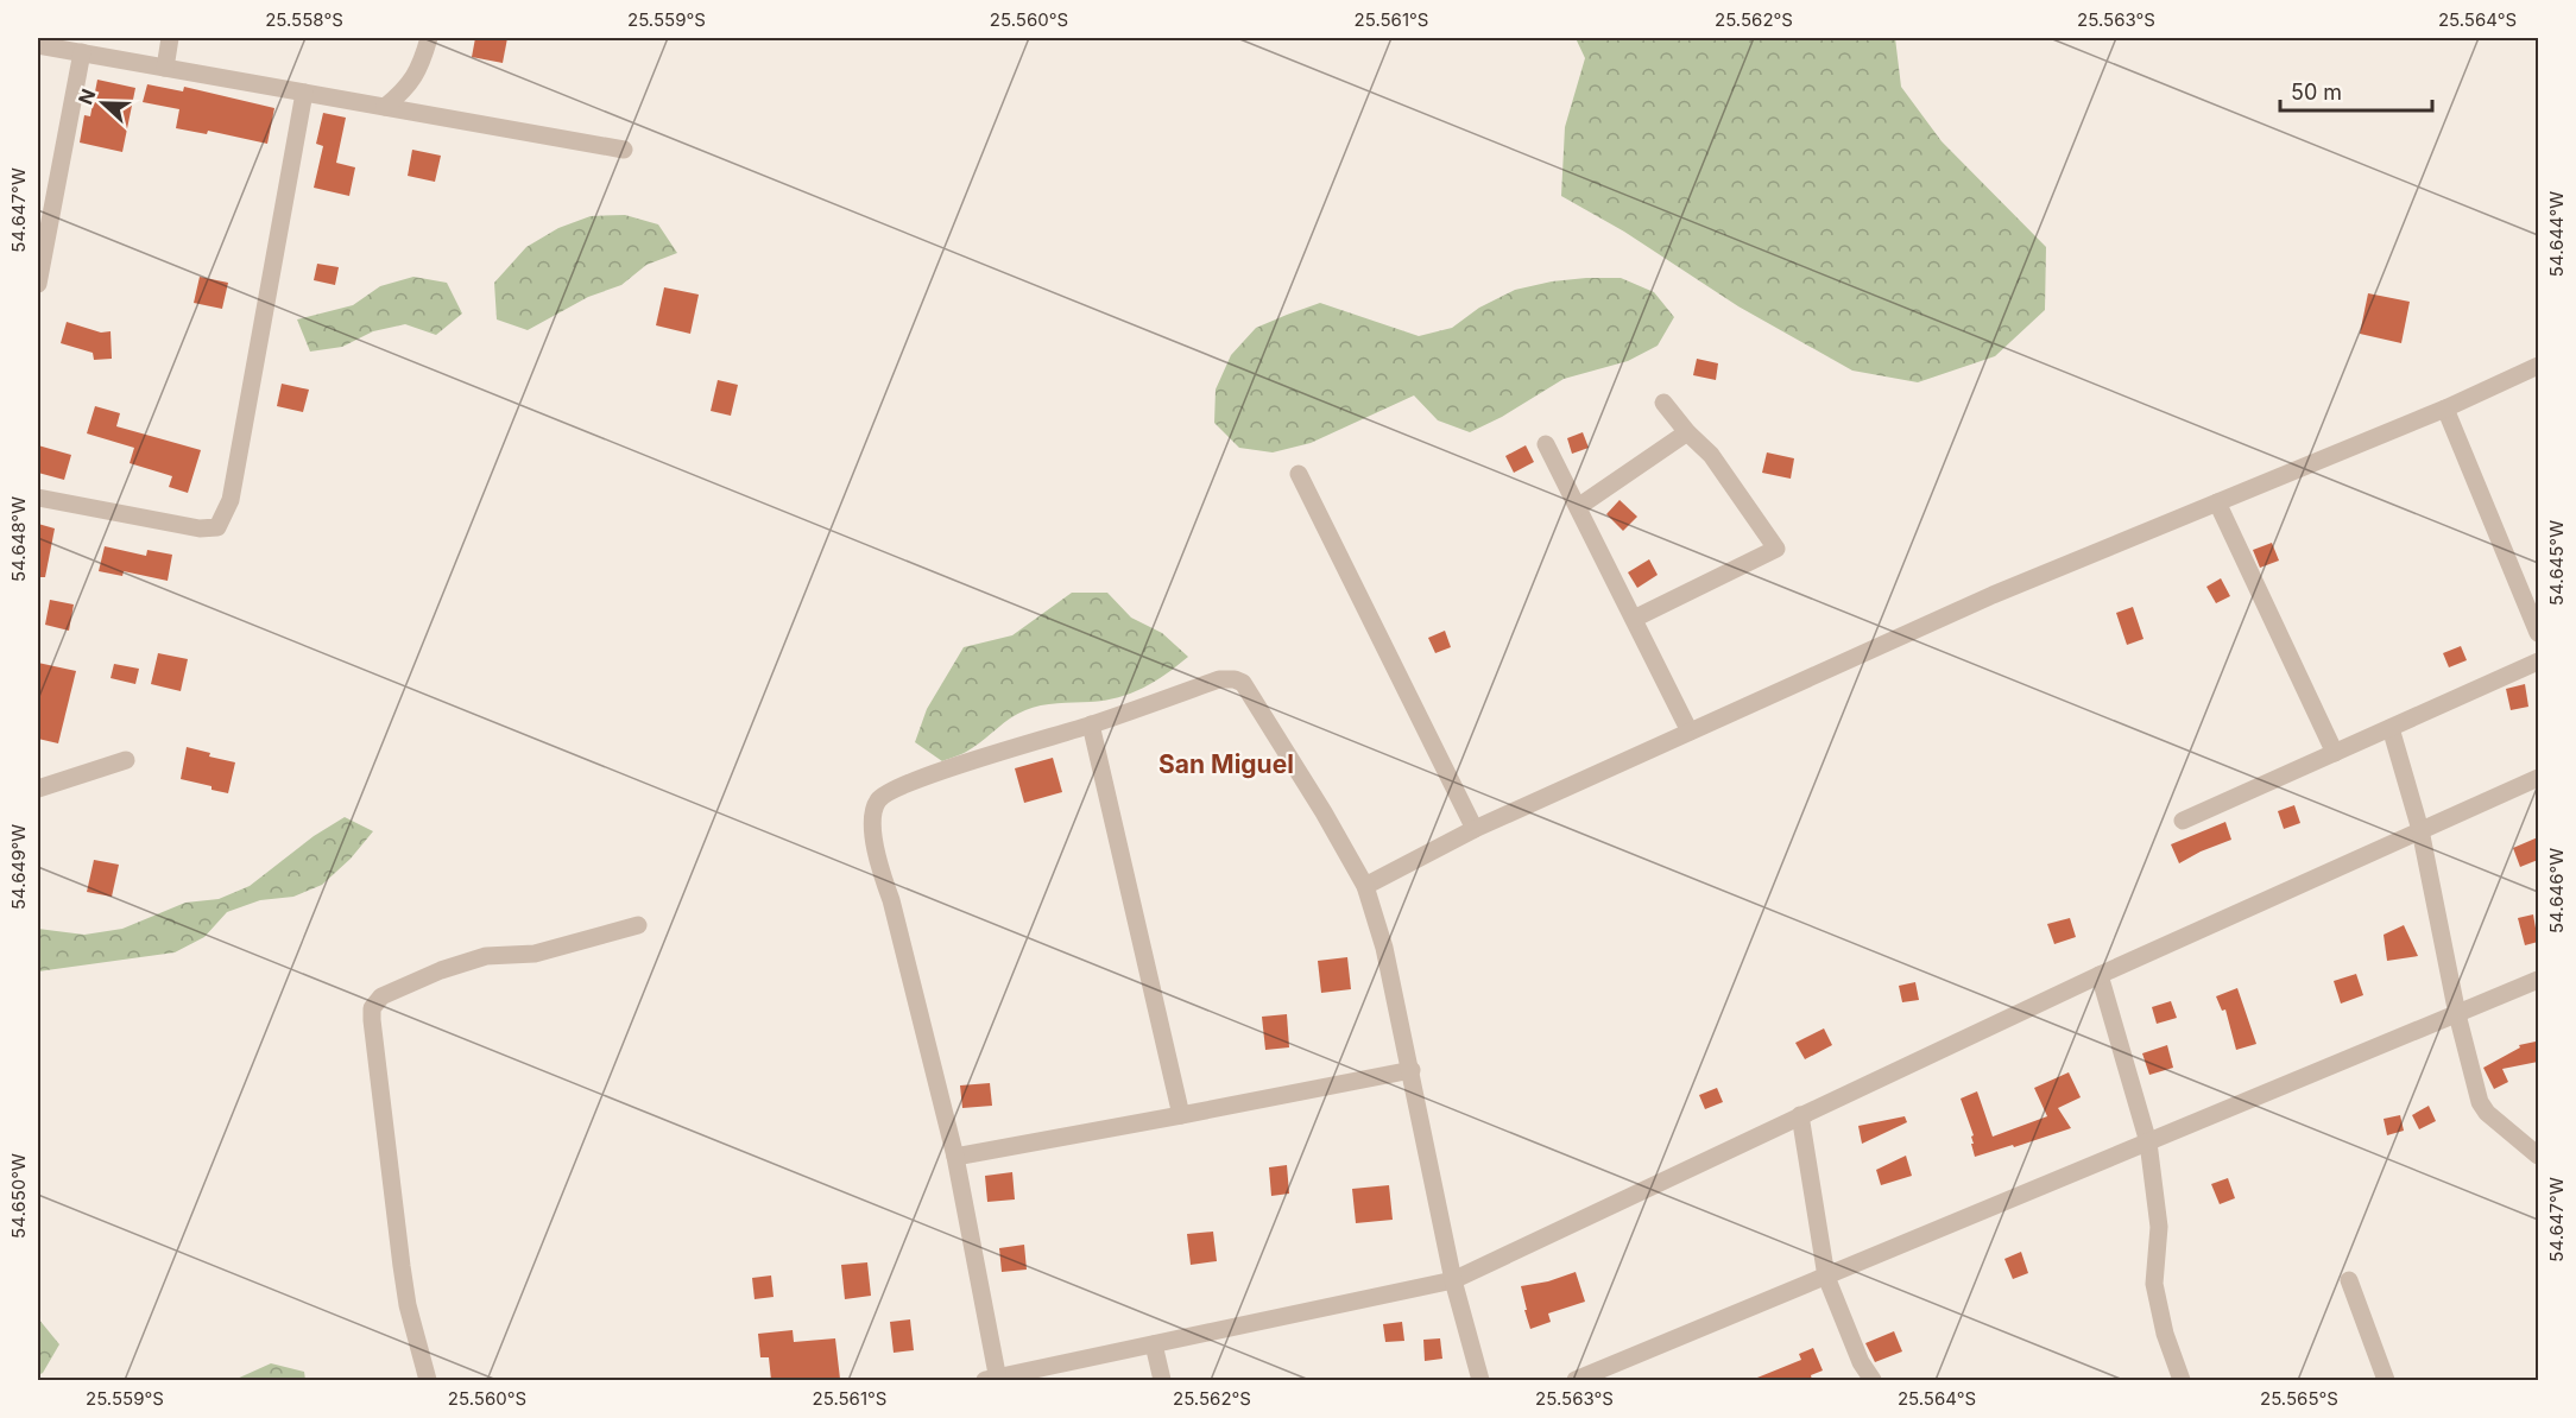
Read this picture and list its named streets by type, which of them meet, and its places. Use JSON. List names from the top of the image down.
{
  "districts": ["San Miguel"],
  "scale_bar": "50 m",
  "north": "left",
  "coordinates": [
    "25.558°S",
    "25.559°S",
    "25.560°S",
    "25.561°S",
    "25.562°S",
    "25.563°S",
    "25.564°S",
    "54.647°W",
    "54.644°W",
    "54.648°W",
    "54.645°W",
    "54.649°W",
    "54.646°W",
    "54.650°W",
    "25.565°S"
  ]
}
